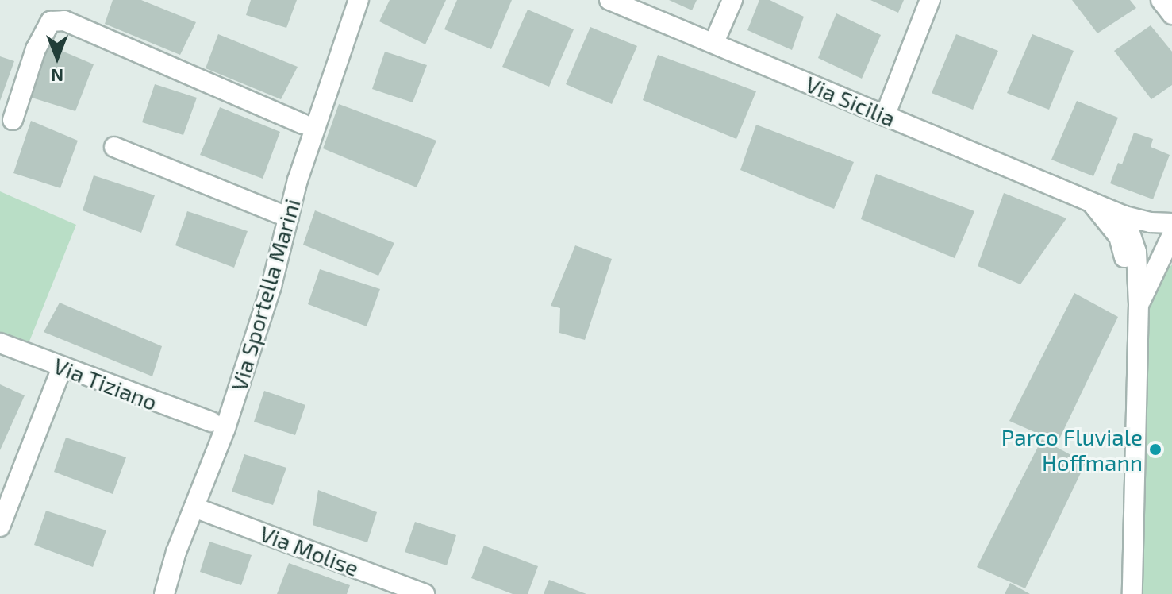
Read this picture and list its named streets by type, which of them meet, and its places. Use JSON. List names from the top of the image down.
{
  "streets": {
    "street": [
      "Via Sicilia",
      "Via Sportella Marini",
      "Via Tiziano",
      "Via Molise"
    ]
  },
  "crossings": [
    ["Via Sportella Marini", "Via Molise"]
  ],
  "places": ["Parco Fluviale Hoffmann"],
  "north": "bottom"
}
